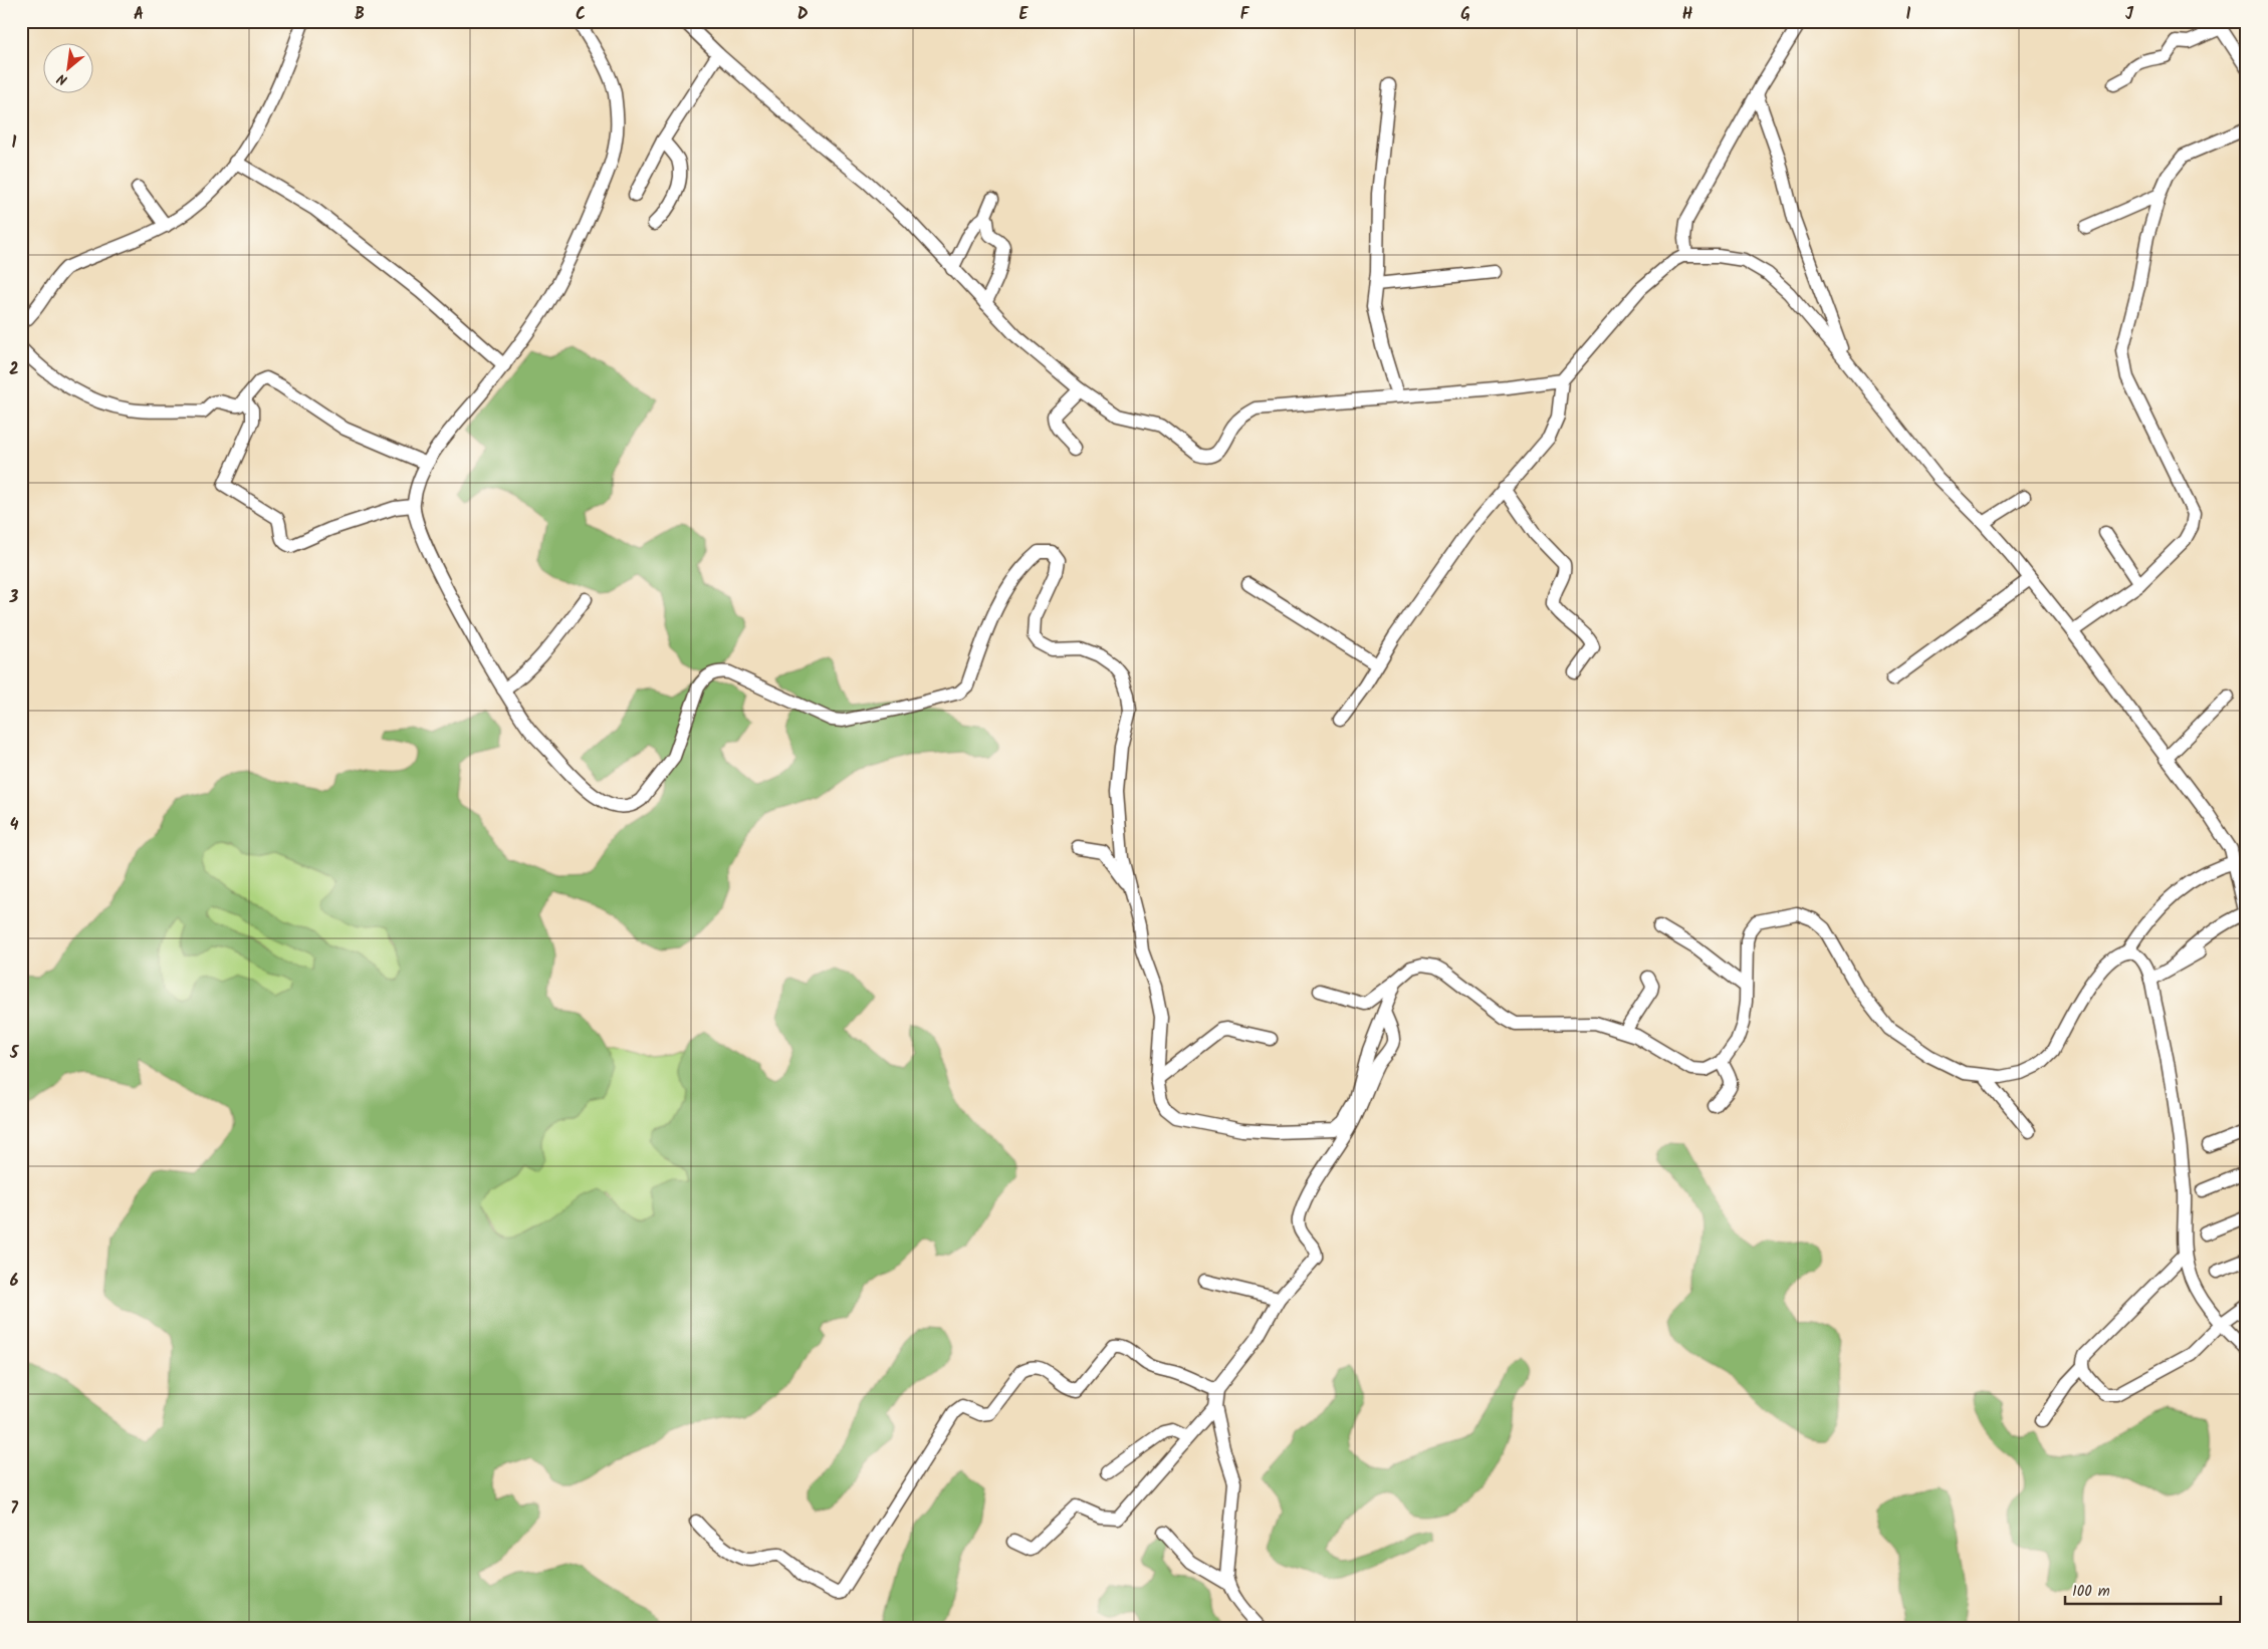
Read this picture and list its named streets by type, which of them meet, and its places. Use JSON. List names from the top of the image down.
{
  "scale_bar": "100 m",
  "north": "bottom left",
  "grid": {
    "columns": [
      "A",
      "B",
      "C",
      "D",
      "E",
      "F",
      "G",
      "H",
      "I",
      "J"
    ],
    "rows": [
      "1",
      "2",
      "3",
      "4",
      "5",
      "6",
      "7"
    ]
  }
}
